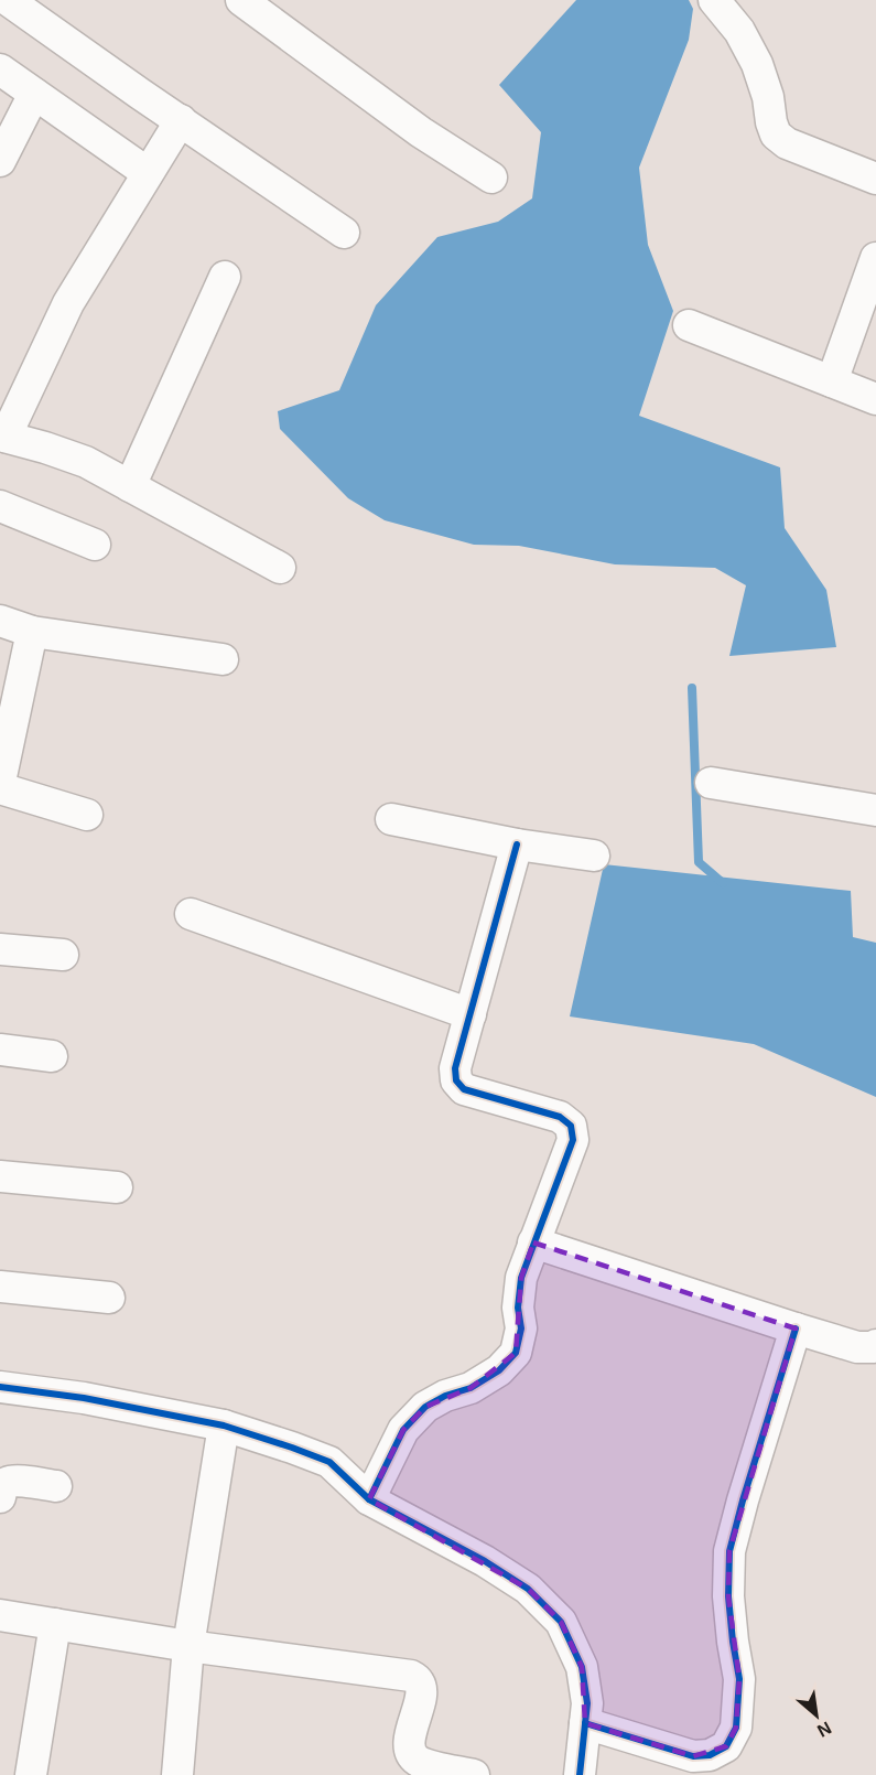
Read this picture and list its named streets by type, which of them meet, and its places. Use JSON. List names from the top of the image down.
{
  "north": "bottom right"
}
